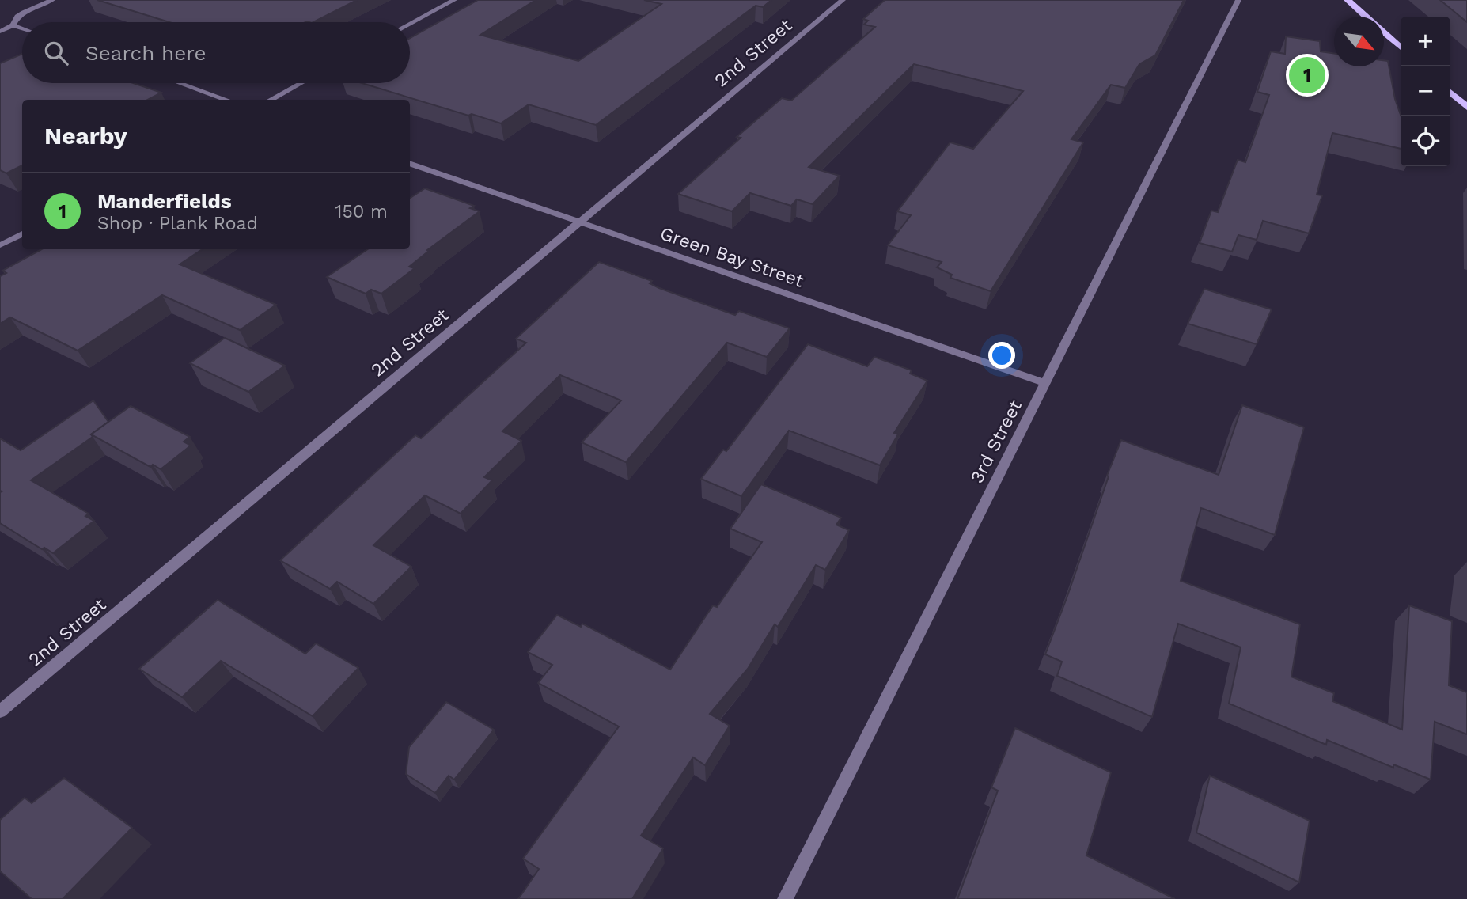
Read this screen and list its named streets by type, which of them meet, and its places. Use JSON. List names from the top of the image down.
{
  "streets": {
    "street": ["2nd Street", "Green Bay Street", "3rd Street"]
  },
  "crossings": [
    ["2nd Street", "Green Bay Street"],
    ["Green Bay Street", "3rd Street"]
  ],
  "north": "bottom right",
  "page": {
    "map_buttons": ["+", "−"],
    "search": "Search here",
    "pins": "1",
    "heading": "Nearby",
    "list": [
      {
        "mark": "1",
        "name": "Manderfields",
        "note": "Shop · Plank Road",
        "value": "150 m"
      }
    ]
  }
}
